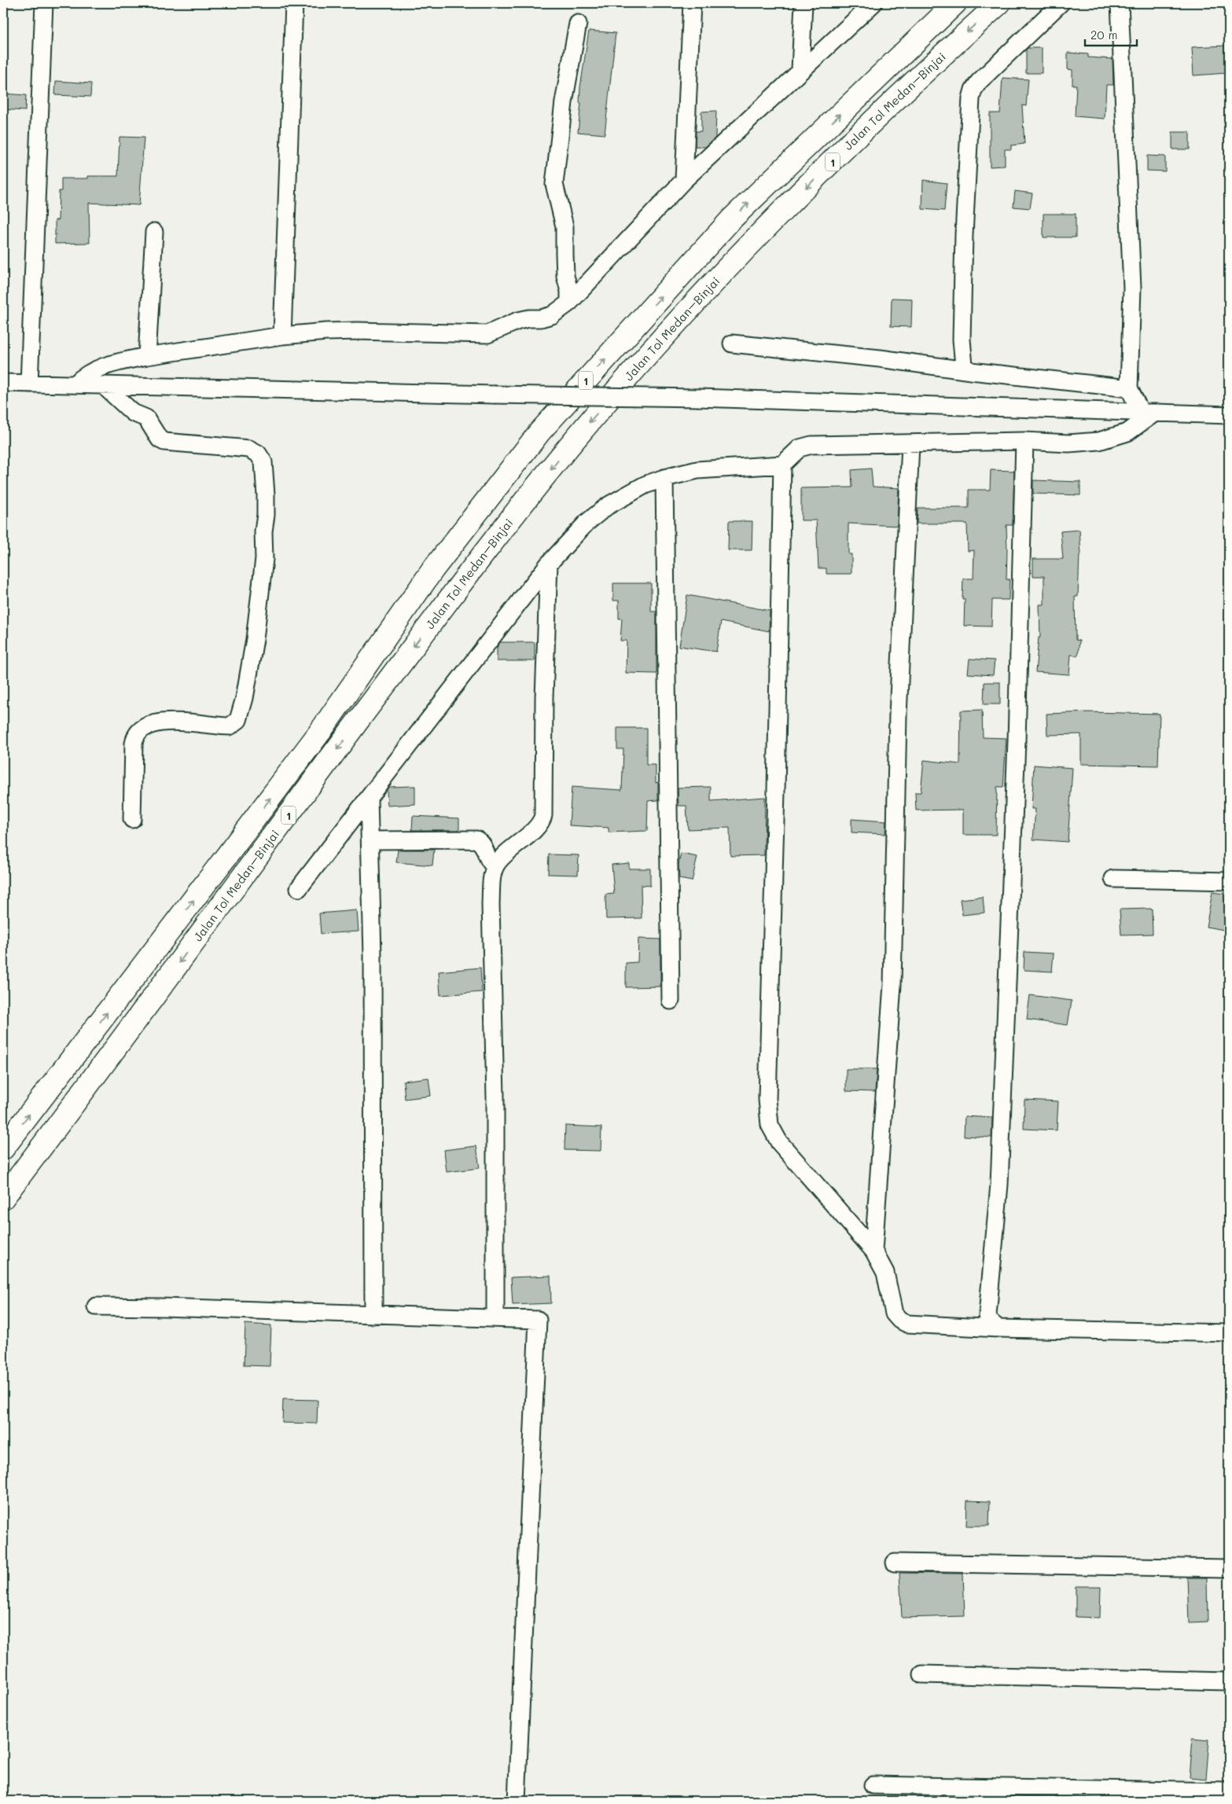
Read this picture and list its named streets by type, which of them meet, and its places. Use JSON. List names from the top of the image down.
{
  "streets": {
    "highway": ["Jalan Tol Medan–Binjai", "1"]
  },
  "scale_bar": "20 m"
}
